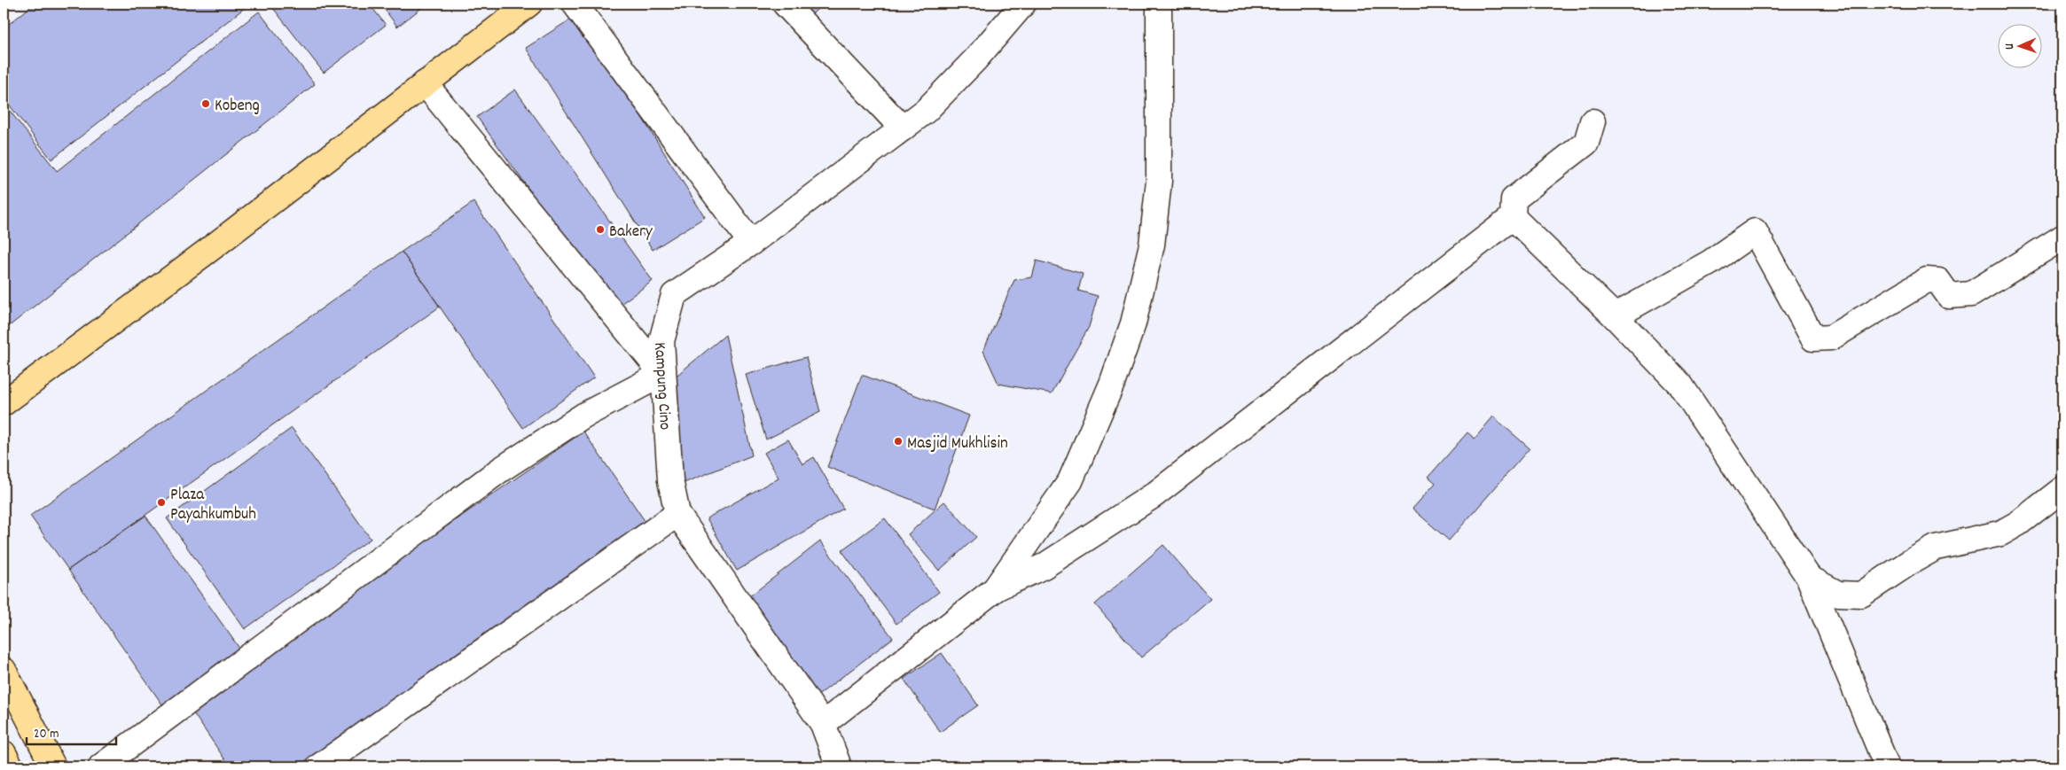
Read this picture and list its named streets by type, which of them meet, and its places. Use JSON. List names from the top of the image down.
{
  "streets": {
    "street": ["Kampung Cino"]
  },
  "places": [
    "Kobeng",
    "Bakery",
    "Masjid Mukhlisin",
    "Plaza Payahkumbuh"
  ],
  "scale_bar": "20 m",
  "north": "left"
}
